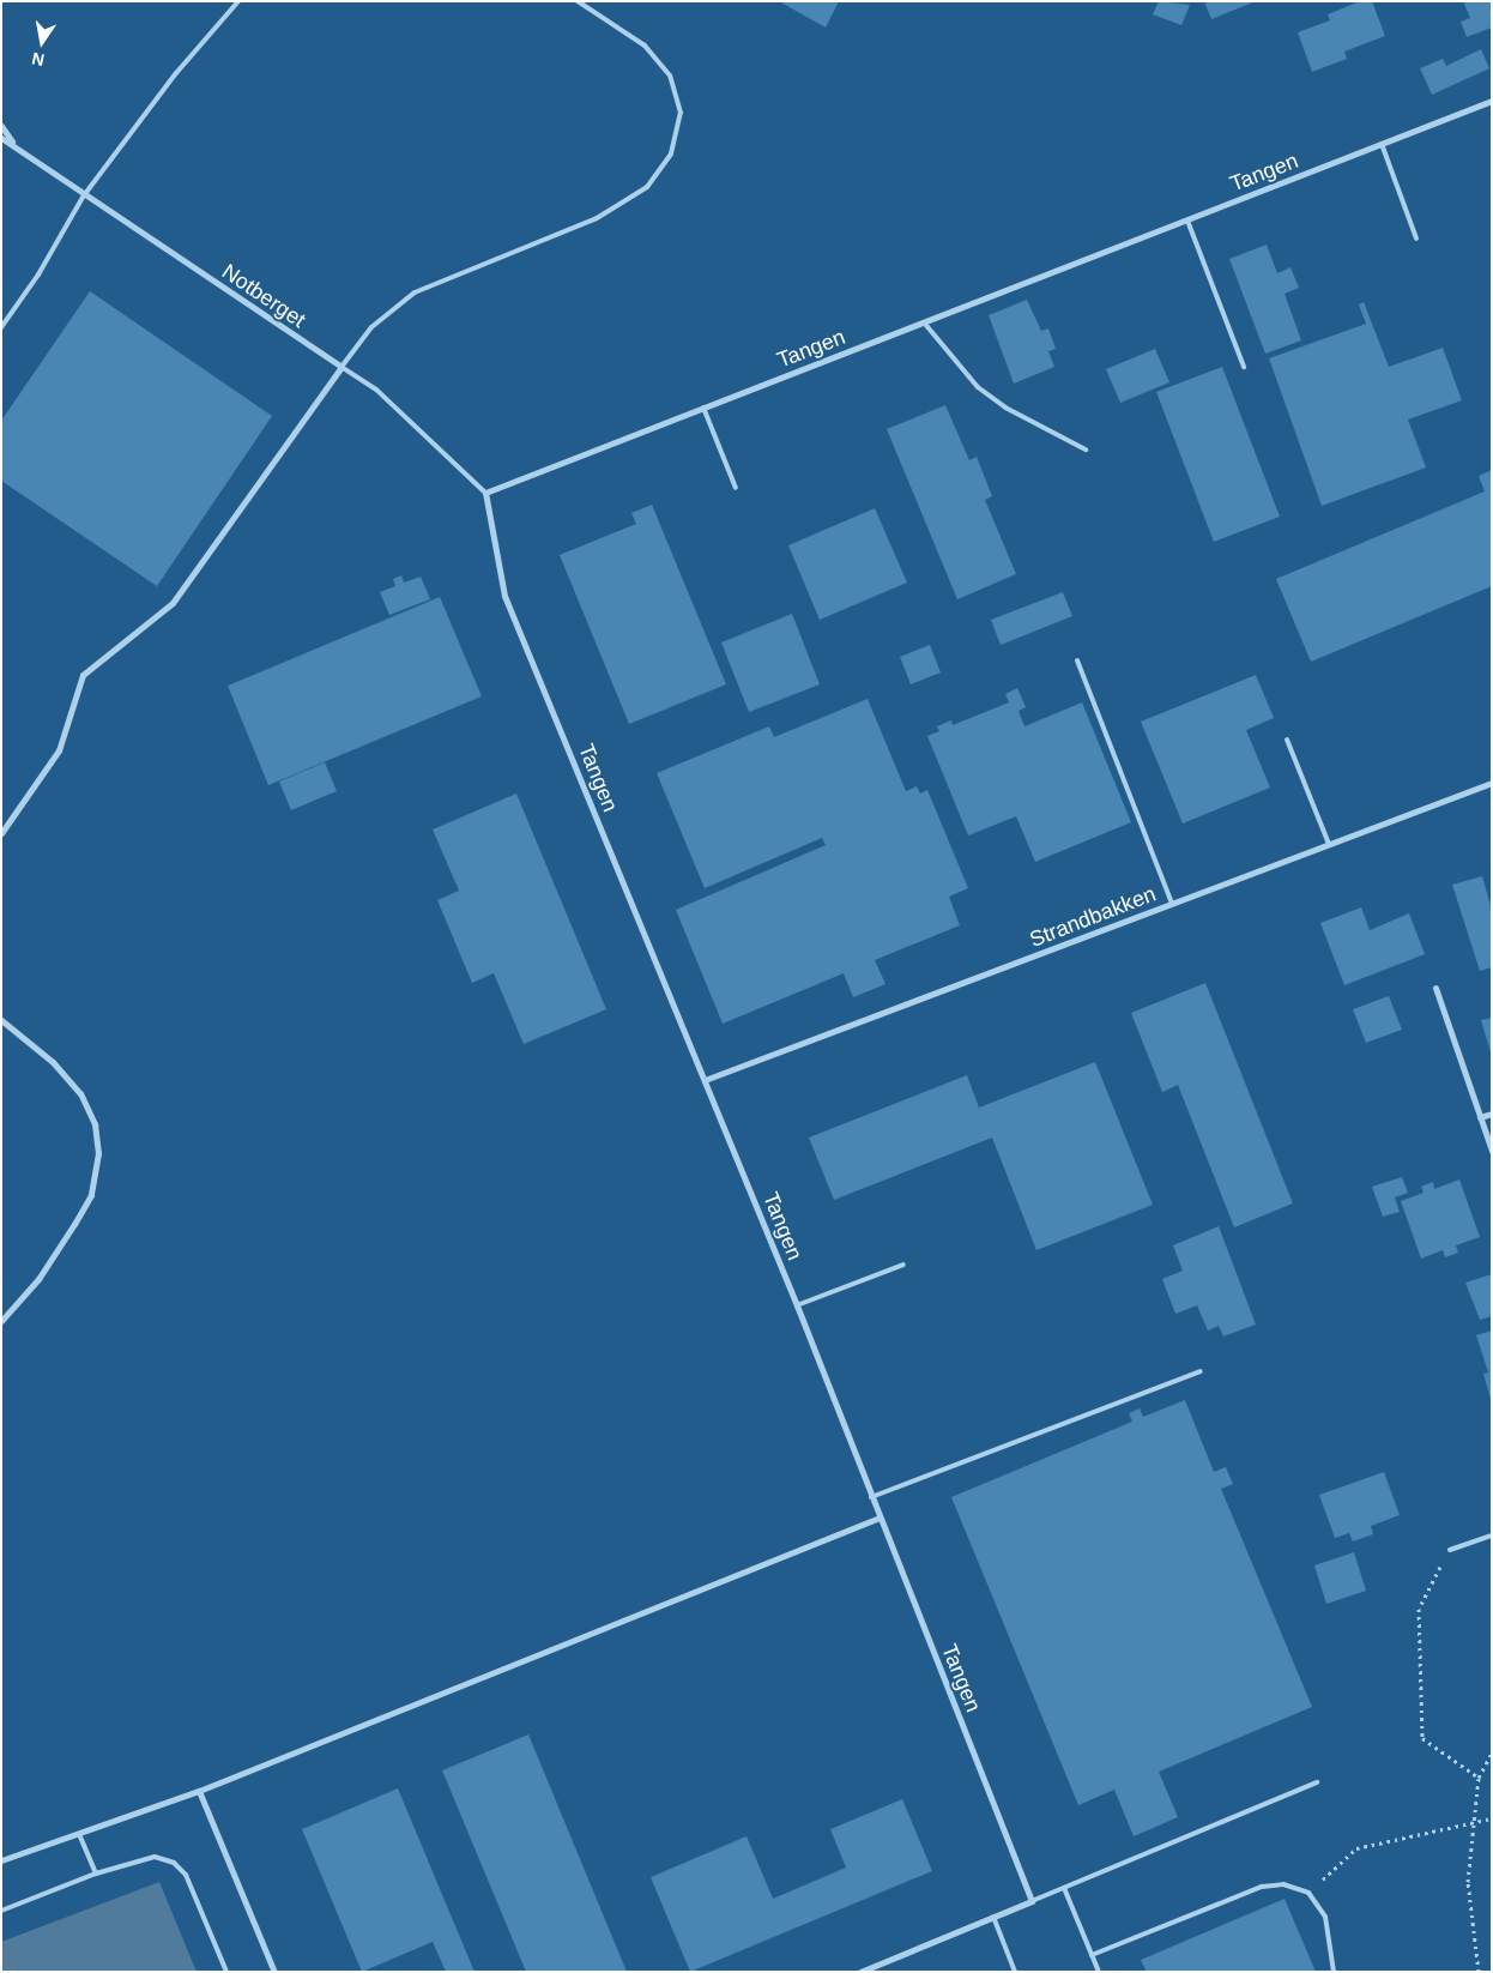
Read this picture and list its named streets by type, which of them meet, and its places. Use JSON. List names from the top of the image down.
{
  "streets": {
    "street": ["Tangen", "Notberget", "Strandbakken"]
  },
  "crossings": [
    ["Tangen", "Notberget"],
    ["Tangen", "Strandbakken"]
  ],
  "north": "bottom"
}
